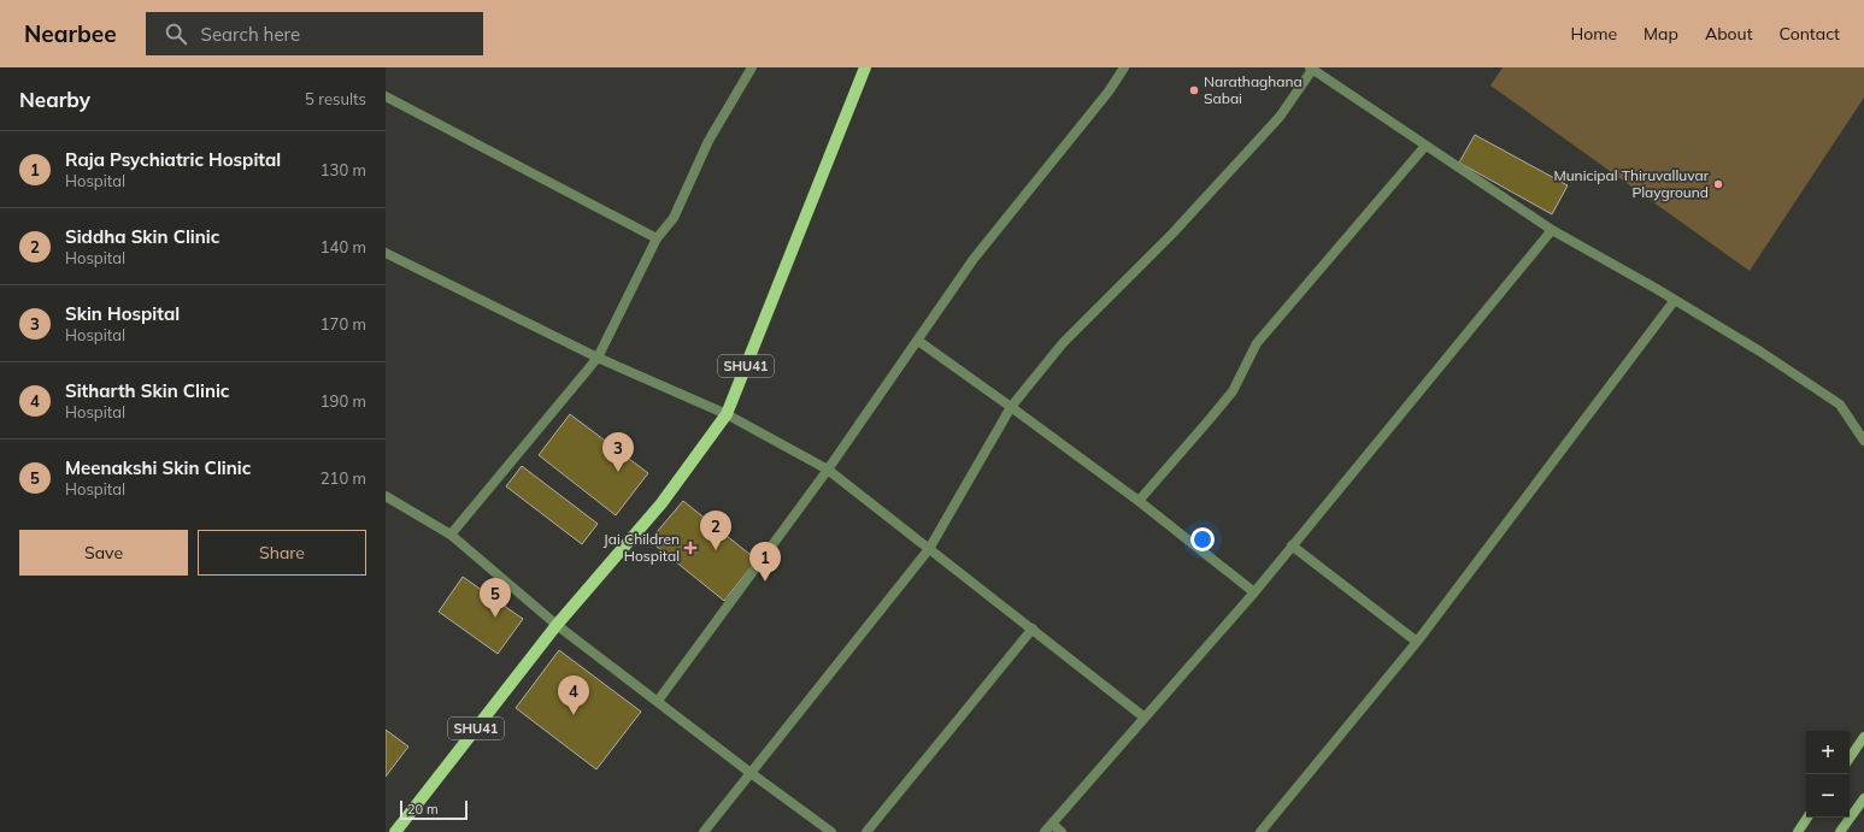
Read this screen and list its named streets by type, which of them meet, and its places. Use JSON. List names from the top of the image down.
{
  "streets": {
    "main road": ["SHU41"]
  },
  "places": {
    "other": ["Narathaghana Sabai", "Municipal Thiruvalluvar Playground"],
    "health": ["Jai Children Hospital"]
  },
  "scale_bar": "20 m",
  "page": {
    "header": "Nearbee",
    "search": "Search here",
    "nav": [
      "Home",
      "Map",
      "About",
      "Contact"
    ],
    "heading": ["Nearby", "5 results"],
    "list": [
      {
        "mark": "1",
        "name": "Raja Psychiatric Hospital",
        "note": "Hospital",
        "value": "130 m"
      },
      {
        "mark": "2",
        "name": "Siddha Skin Clinic",
        "note": "Hospital",
        "value": "140 m"
      },
      {
        "mark": "3",
        "name": "Skin Hospital",
        "note": "Hospital",
        "value": "170 m"
      },
      {
        "mark": "4",
        "name": "Sitharth Skin Clinic",
        "note": "Hospital",
        "value": "190 m"
      },
      {
        "mark": "5",
        "name": "Meenakshi Skin Clinic",
        "note": "Hospital",
        "value": "210 m"
      }
    ],
    "pins": [
      "3",
      "2",
      "1",
      "5",
      "4"
    ],
    "buttons": ["Save", "Share"],
    "map_buttons": ["+", "−"],
    "scale": "20 m"
  }
}
